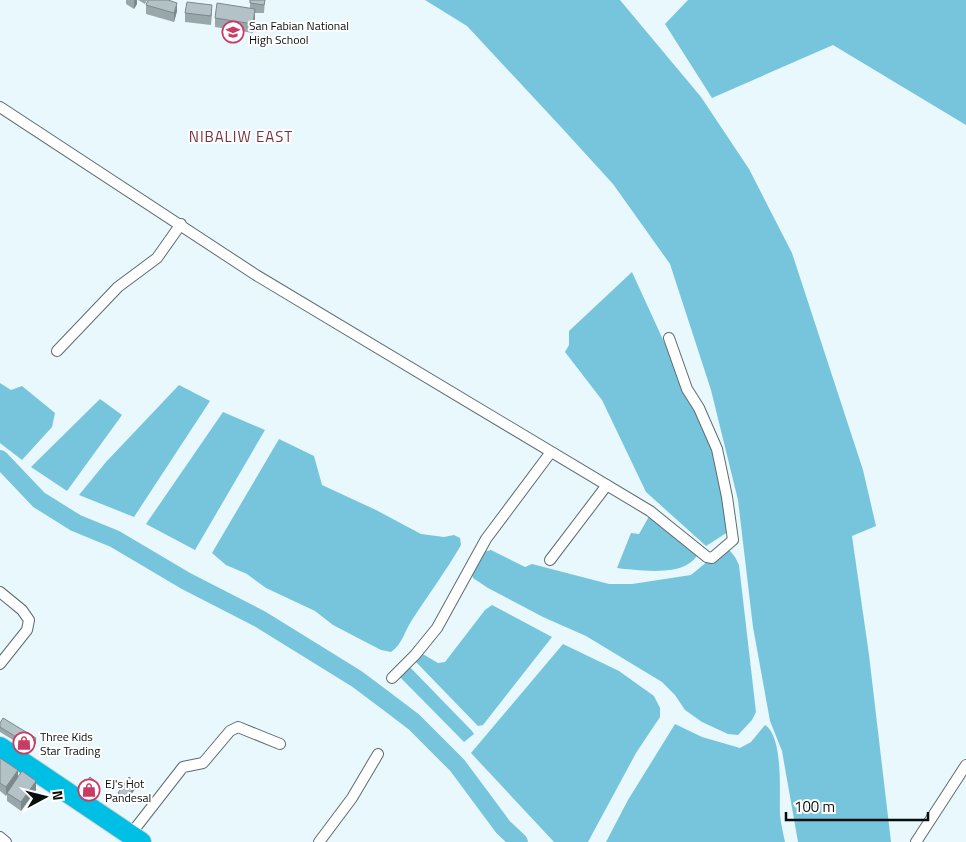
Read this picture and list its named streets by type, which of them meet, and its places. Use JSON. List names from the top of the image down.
{
  "districts": ["NIBALIW EAST"],
  "places": {
    "school or university": ["San Fabian National High School"],
    "shop": ["Three Kids Star Trading", "EJ's Hot Pandesal"]
  },
  "scale_bar": "100 m",
  "north": "right"
}
